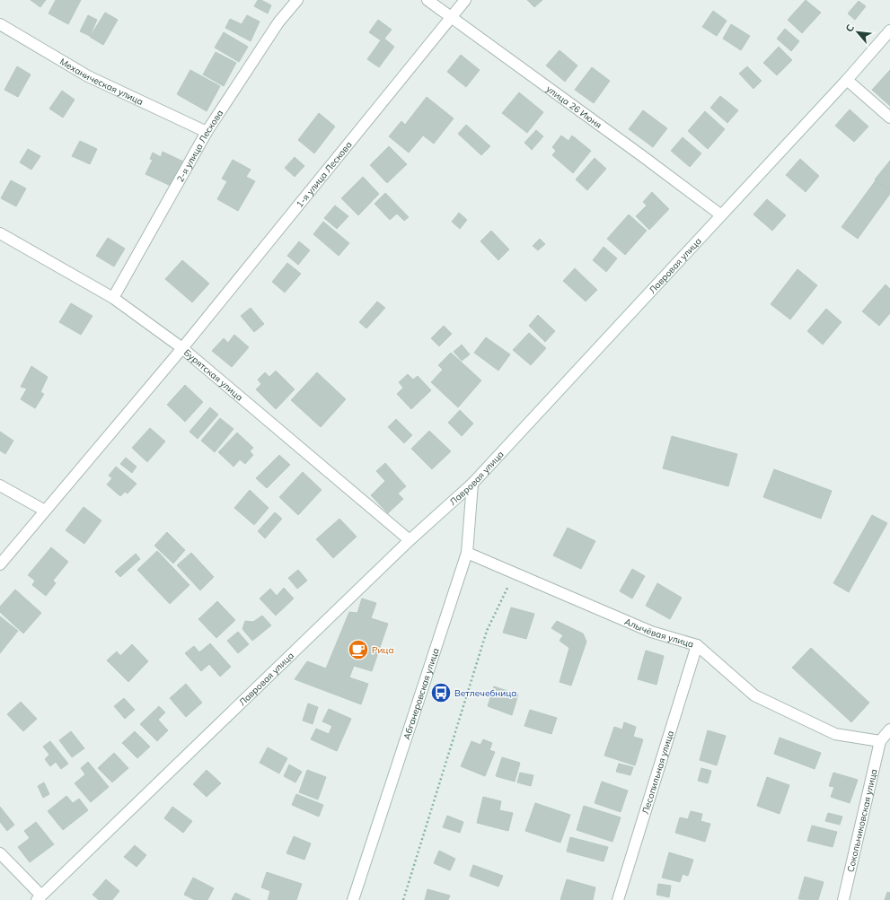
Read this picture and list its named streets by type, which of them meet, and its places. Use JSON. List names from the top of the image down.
{
  "streets": {
    "street": [
      "Механическая улица",
      "улица 26 Июня",
      "2-я улица Лескова",
      "1-я улица Лескова",
      "Лавровая улица",
      "Бурятская улица",
      "Алычёвая улица",
      "Абганеровская улица",
      "Лесопильная улица",
      "Сокольниковская улица"
    ]
  },
  "crossings": [
    ["Механическая улица", "2-я улица Лескова"],
    ["улица 26 Июня", "1-я улица Лескова"],
    ["улица 26 Июня", "Лавровая улица"],
    ["2-я улица Лескова", "Бурятская улица"],
    ["1-я улица Лескова", "Бурятская улица"],
    ["Лавровая улица", "Бурятская улица"],
    ["Лавровая улица", "Абганеровская улица"],
    ["Алычёвая улица", "Абганеровская улица"],
    ["Алычёвая улица", "Лесопильная улица"],
    ["Алычёвая улица", "Сокольниковская улица"]
  ],
  "places": {
    "cafe": ["Рица"],
    "bus stop": ["Ветлечебница"]
  },
  "north": "top left"
}
